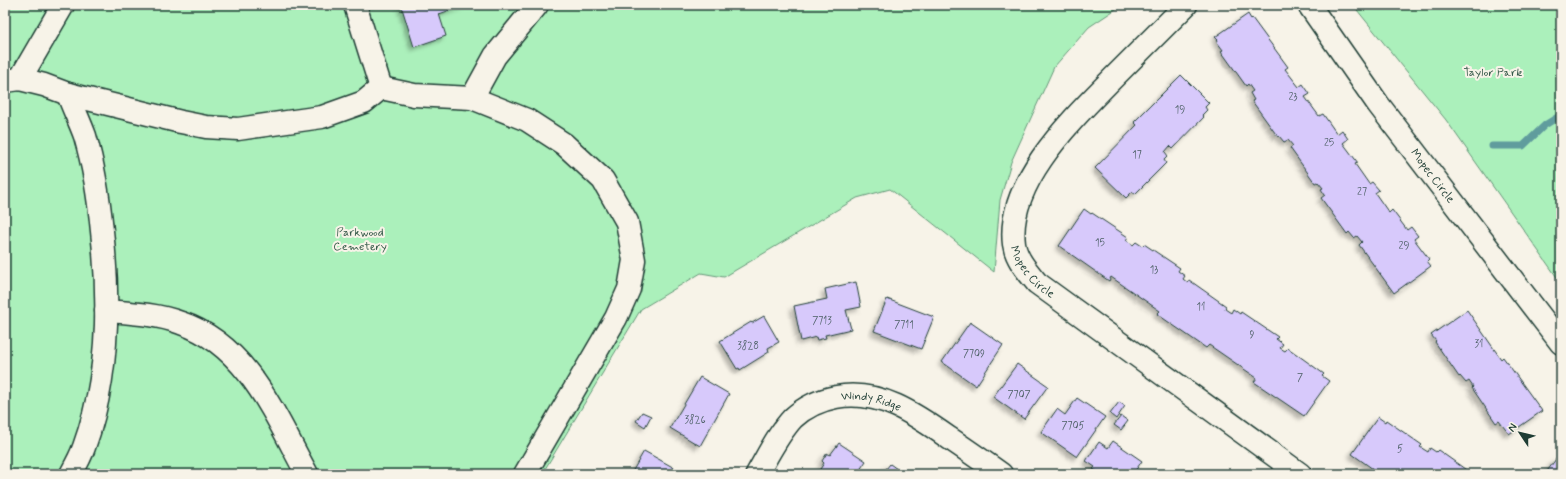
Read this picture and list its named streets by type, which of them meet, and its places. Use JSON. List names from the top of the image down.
{
  "streets": {
    "street": ["Mopec Circle", "Windy Ridge"]
  },
  "parks": ["Taylor Park", "Parkwood Cemetery"],
  "house_numbers": [
    "23",
    "19",
    "25",
    "17",
    "27",
    "15",
    "29",
    "13",
    "11",
    "7713",
    "7711",
    "9",
    "31",
    "3828",
    "7709",
    "7",
    "7707",
    "3826",
    "7705",
    "5"
  ],
  "north": "top left"
}
